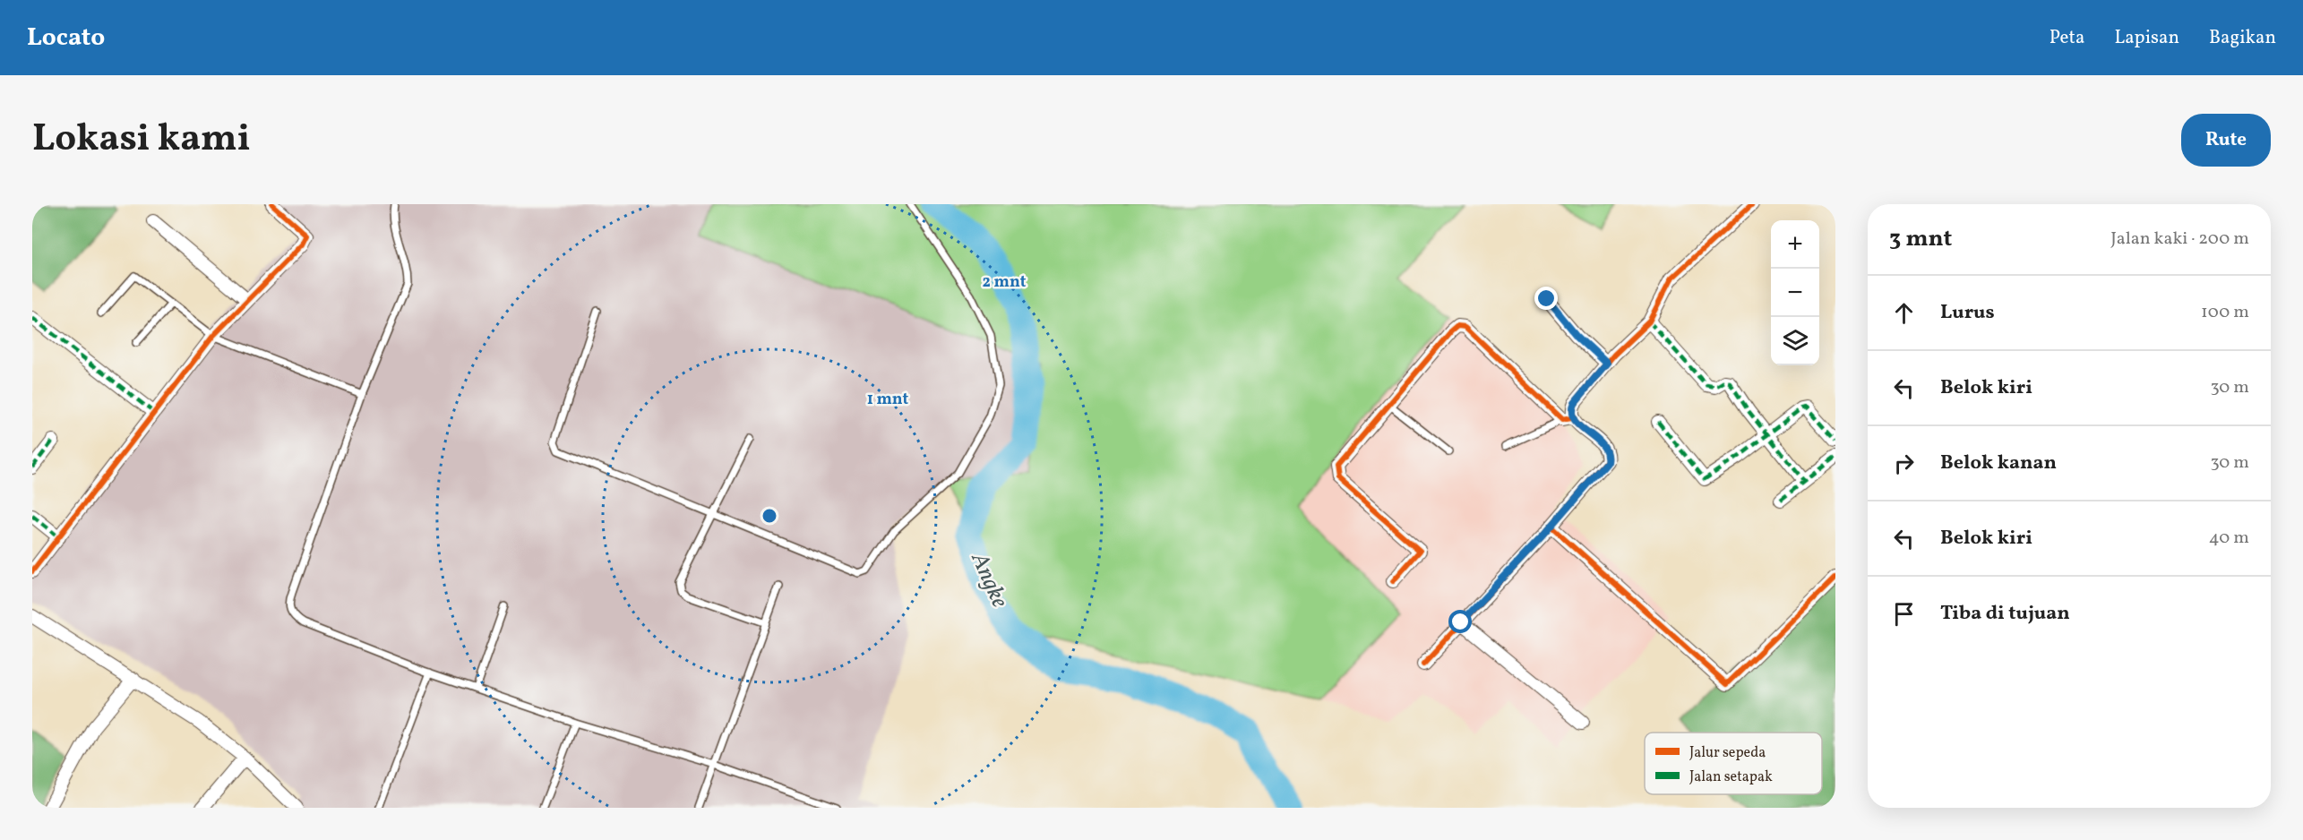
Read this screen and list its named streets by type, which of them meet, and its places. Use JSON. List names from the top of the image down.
{
  "water": ["Angke"],
  "legend": ["Jalur sepeda", "Jalan setapak"],
  "page": {
    "header": "Locato",
    "nav": ["Peta", "Lapisan", "Bagikan"],
    "title": "Lokasi kami",
    "buttons": "Rute",
    "heading": ["3 mnt", "Jalan kaki · 200 m"],
    "map_buttons": ["+", "−"],
    "list": [
      ["Lurus", "100 m"],
      ["Belok kiri", "30 m"],
      ["Belok kanan", "30 m"],
      ["Belok kiri", "40 m"],
      "Tiba di tujuan"
    ]
  },
  "rings": ["2 mnt", "1 mnt"]
}
